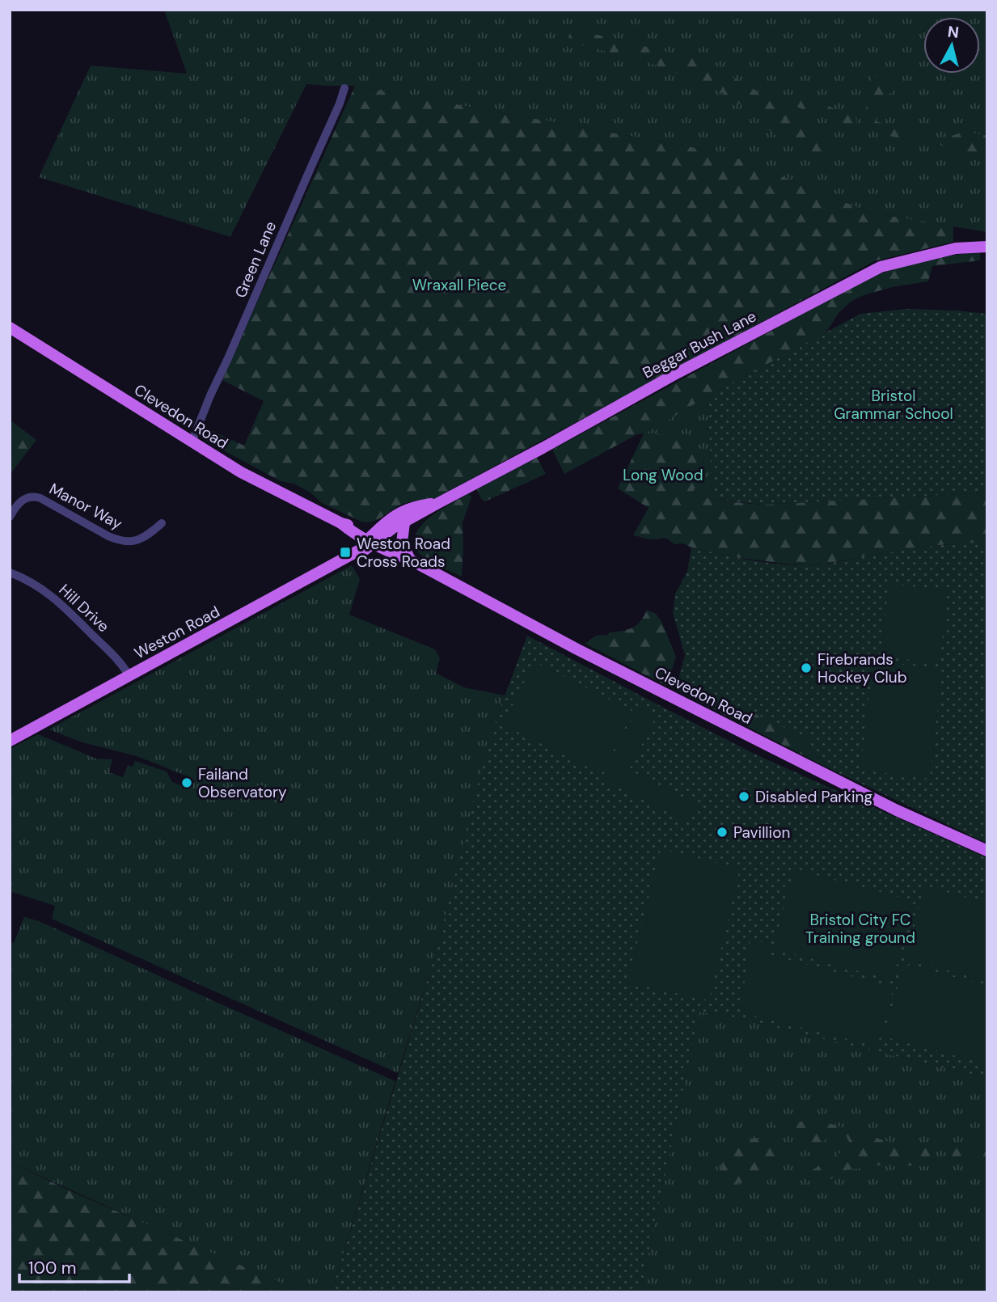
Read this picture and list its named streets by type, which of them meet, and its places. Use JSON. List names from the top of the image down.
{
  "streets": {
    "main road": ["Beggar Bush Lane", "Clevedon Road", "Weston Road"],
    "street": ["Green Lane", "Manor Way", "Hill Drive"]
  },
  "crossings": [
    ["Green Lane", "Clevedon Road"],
    ["Beggar Bush Lane", "Clevedon Road"],
    ["Beggar Bush Lane", "Weston Road"],
    ["Clevedon Road", "Weston Road"],
    ["Hill Drive", "Weston Road"]
  ],
  "parks": [
    "Wraxall Piece",
    "Bristol Grammar School",
    "Long Wood",
    "Bristol City FC Training ground"
  ],
  "places": {
    "transit": ["Weston Road Cross Roads"],
    "other": [
      "Firebrands Hockey Club",
      "Failand Observatory",
      "Disabled Parking",
      "Pavillion"
    ]
  },
  "scale_bar": "100 m",
  "north": "top"
}
